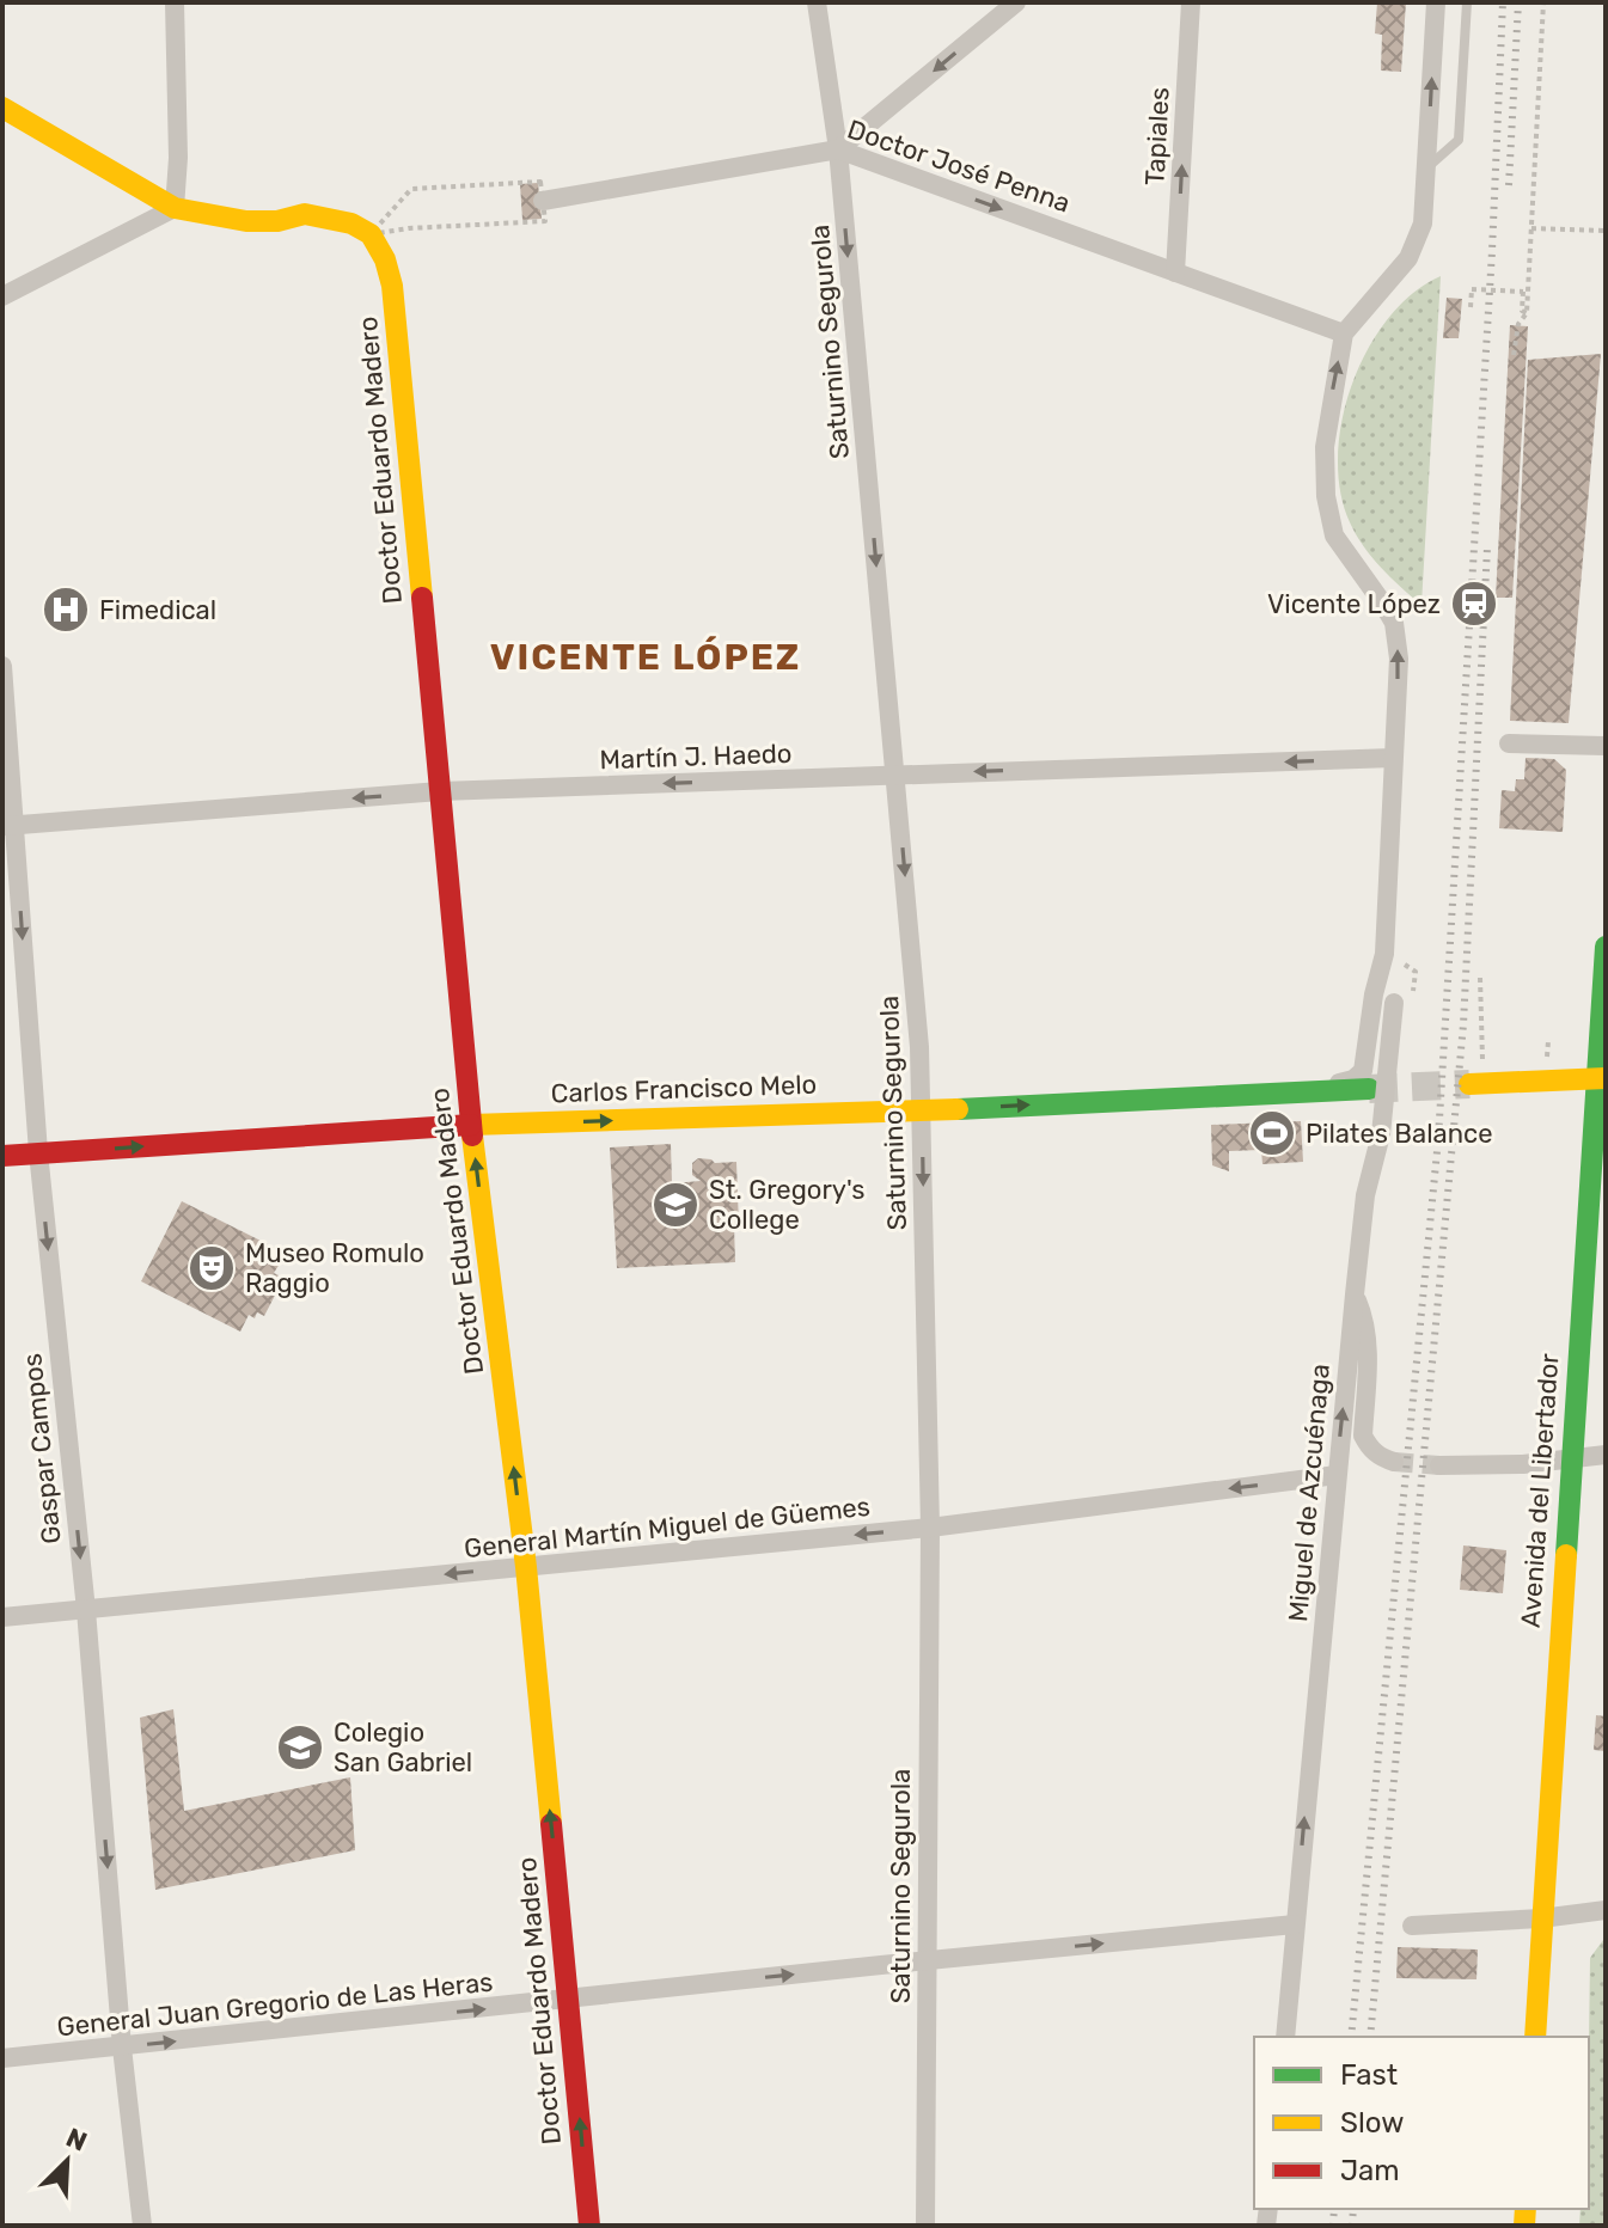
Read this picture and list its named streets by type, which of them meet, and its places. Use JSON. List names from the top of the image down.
{
  "streets": {
    "street": [
      "Tapiales",
      "Doctor José Penna",
      "Saturnino Segurola",
      "Doctor Eduardo Madero",
      "Martín J. Haedo",
      "Carlos Francisco Melo",
      "Gaspar Campos",
      "Avenida del Libertador",
      "Miguel de Azcuénaga",
      "General Martín Miguel de Güemes",
      "General Juan Gregorio de Las Heras"
    ]
  },
  "crossings": [
    ["Tapiales", "Doctor José Penna"],
    ["Doctor José Penna", "Saturnino Segurola"],
    ["Doctor José Penna", "Miguel de Azcuénaga"],
    ["Saturnino Segurola", "Martín J. Haedo"],
    ["Saturnino Segurola", "Carlos Francisco Melo"],
    ["Saturnino Segurola", "General Martín Miguel de Güemes"],
    ["Saturnino Segurola", "General Juan Gregorio de Las Heras"],
    ["Doctor Eduardo Madero", "Martín J. Haedo"],
    ["Doctor Eduardo Madero", "Carlos Francisco Melo"],
    ["Doctor Eduardo Madero", "General Martín Miguel de Güemes"],
    ["Doctor Eduardo Madero", "General Juan Gregorio de Las Heras"],
    ["Martín J. Haedo", "Gaspar Campos"],
    ["Martín J. Haedo", "Miguel de Azcuénaga"],
    ["Carlos Francisco Melo", "Gaspar Campos"],
    ["Carlos Francisco Melo", "Miguel de Azcuénaga"],
    ["Gaspar Campos", "General Martín Miguel de Güemes"],
    ["Gaspar Campos", "General Juan Gregorio de Las Heras"],
    ["Miguel de Azcuénaga", "General Martín Miguel de Güemes"],
    ["Miguel de Azcuénaga", "General Juan Gregorio de Las Heras"]
  ],
  "one_way": [
    "Tapiales",
    "Doctor José Penna",
    "Saturnino Segurola",
    "Doctor Eduardo Madero",
    "Martín J. Haedo",
    "Carlos Francisco Melo",
    "Gaspar Campos",
    "Miguel de Azcuénaga",
    "General Martín Miguel de Güemes",
    "General Juan Gregorio de Las Heras"
  ],
  "districts": ["VICENTE LÓPEZ"],
  "places": {
    "station": ["Vicente López"],
    "hospital": ["Fimedical"],
    "sports": ["Pilates Balance"],
    "school or university": ["St. Gregory's College", "Colegio San Gabriel"],
    "theatre": ["Museo Romulo Raggio"]
  },
  "legend": ["Fast", "Slow", "Jam"],
  "north": "top right"
}
